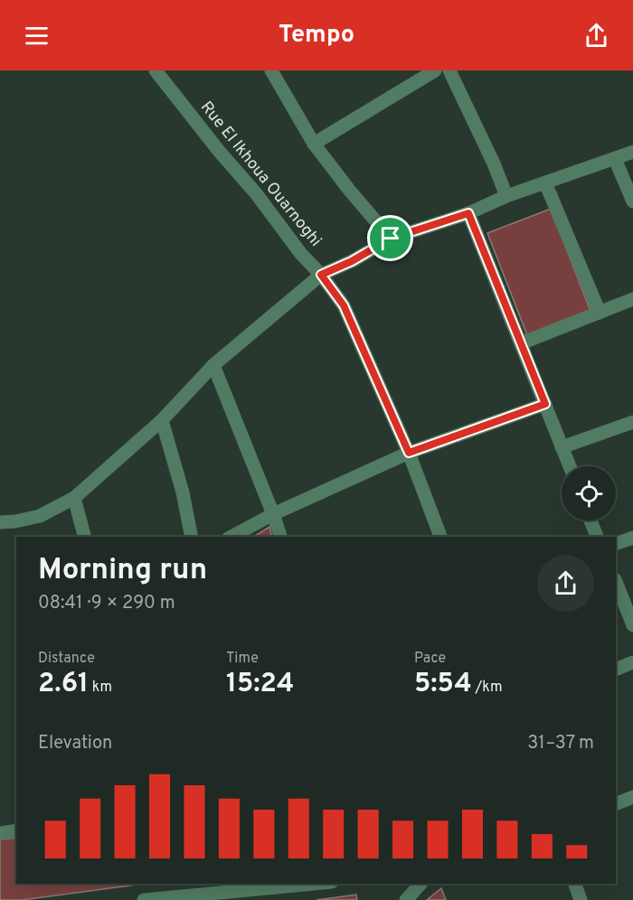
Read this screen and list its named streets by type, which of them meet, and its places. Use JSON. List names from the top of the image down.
{
  "streets": {
    "street": ["Rue EI Ikhoua Ouarnoghi"]
  },
  "page": {
    "header": "Tempo",
    "heading": ["Morning run", "08:41 · 9 × 290 m"],
    "stats": [
      ["Distance", "2.61 km"],
      ["Time", "15:24"],
      ["Pace", "5:54 /km"]
    ],
    "chart": ["Elevation", "31–37 m"]
  }
}
